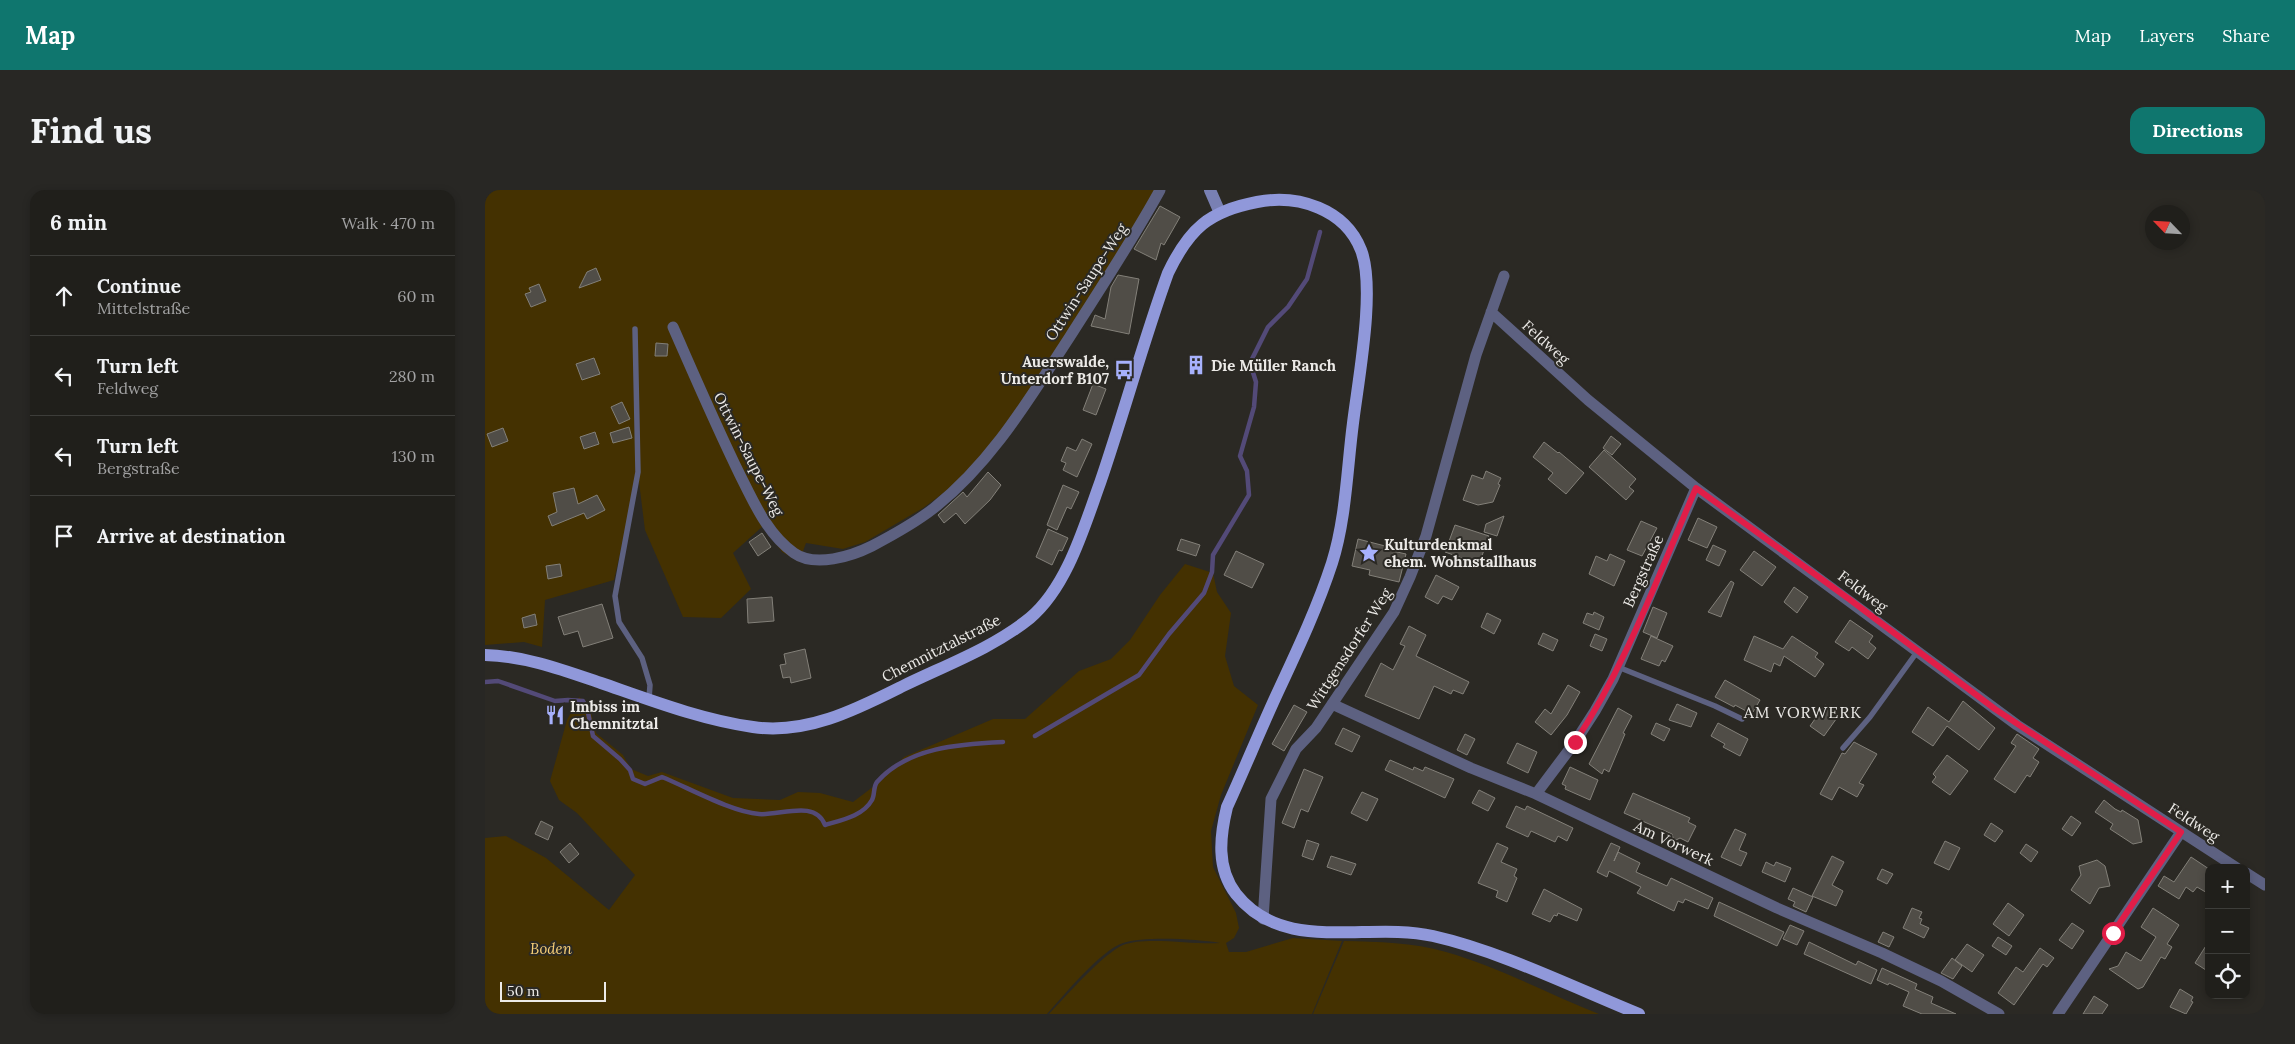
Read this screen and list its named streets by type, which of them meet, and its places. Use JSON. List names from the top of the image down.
{
  "streets": {
    "main road": ["Chemnitztalstraße"],
    "street": [
      "Ottwin-Saupe-Weg",
      "Feldweg",
      "Bergstraße",
      "Wittgensdorfer Weg",
      "Am Vorwerk"
    ]
  },
  "crossings": [
    ["Feldweg", "Bergstraße"],
    ["Feldweg", "Wittgensdorfer Weg"],
    ["Bergstraße", "Am Vorwerk"],
    ["Chemnitztalstraße", "Wittgensdorfer Weg"],
    ["Wittgensdorfer Weg", "Am Vorwerk"]
  ],
  "districts": ["AM VORWERK"],
  "parks": ["Boden"],
  "places": {
    "building": ["Die Müller Ranch"],
    "bus stop": ["Auerswalde, Unterdorf B107"],
    "place": ["Kulturdenkmal ehem. Wohnstallhaus"],
    "restaurant": ["Imbiss im Chemnitztal"]
  },
  "scale_bar": "50 m",
  "north": "top left",
  "page": {
    "header": "Map",
    "nav": ["Map", "Layers", "Share"],
    "buttons": "Directions",
    "title": "Find us",
    "heading": ["6 min", "Walk · 470 m"],
    "list": [
      ["Continue", "Mittelstraße", "60 m"],
      ["Turn left", "Feldweg", "280 m"],
      ["Turn left", "Bergstraße", "130 m"],
      "Arrive at destination"
    ],
    "map_buttons": ["+", "−"],
    "scale": "50 m"
  }
}
